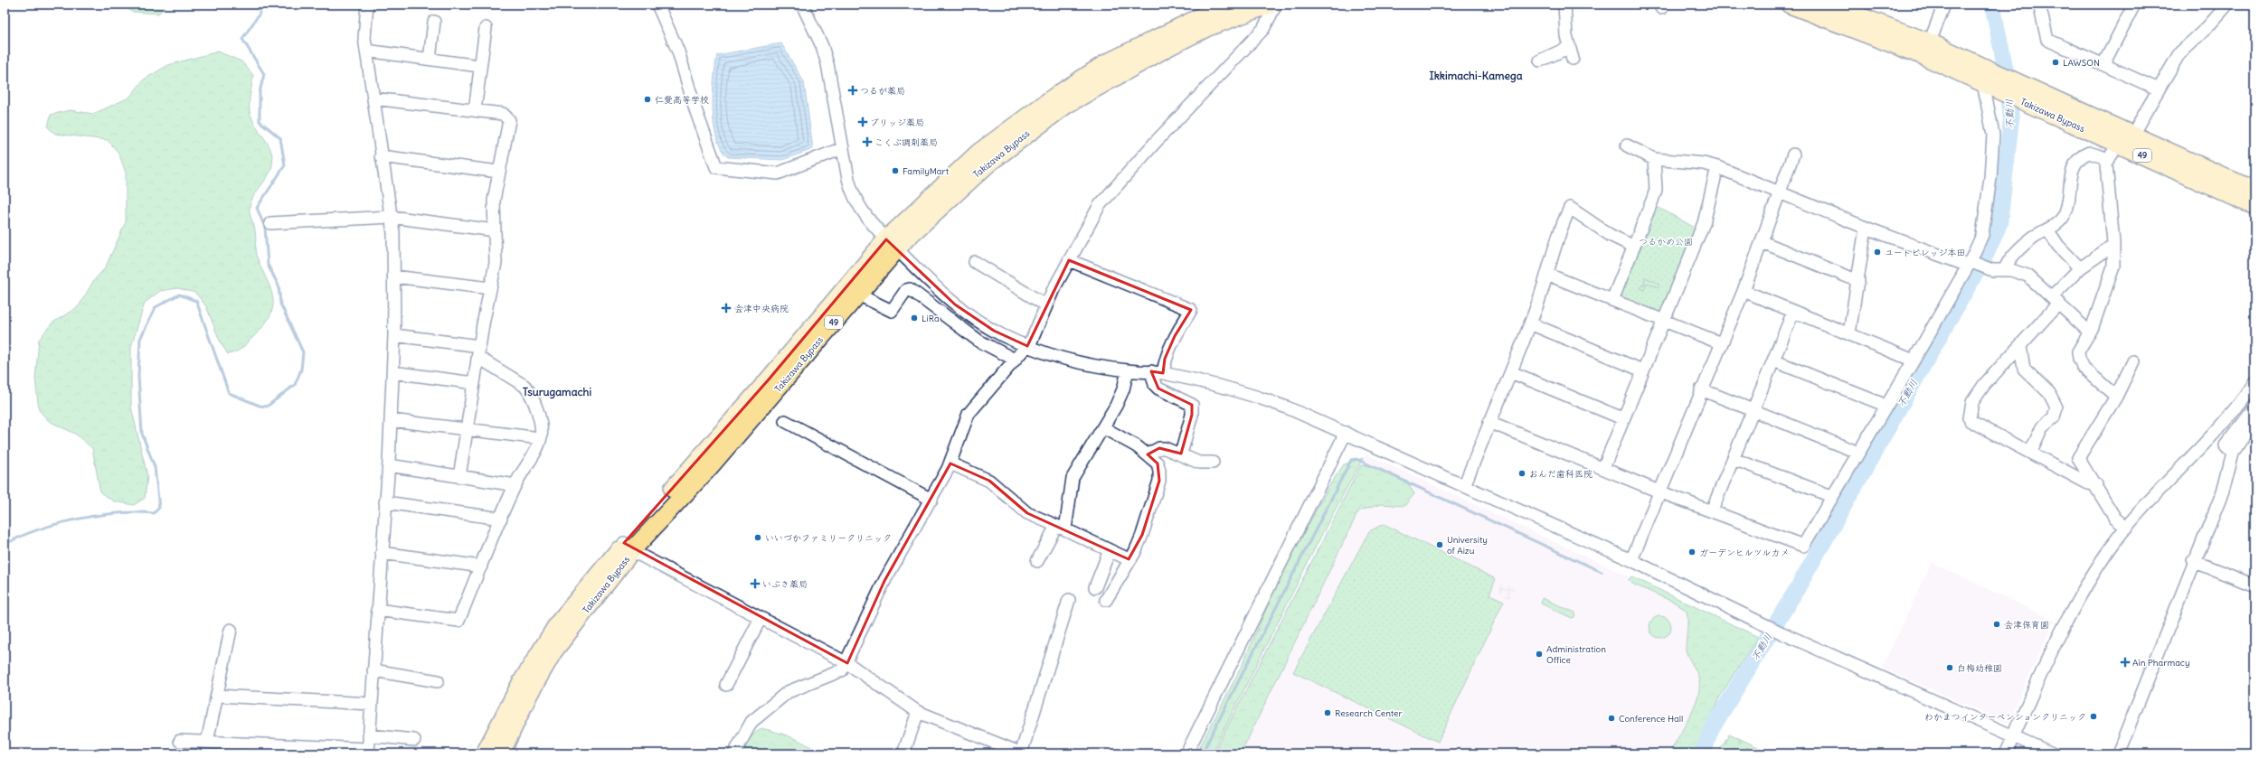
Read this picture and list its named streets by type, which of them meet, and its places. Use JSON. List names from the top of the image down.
{
  "streets": {
    "highway": ["Takizawa Bypass", "49"]
  },
  "districts": ["Ikkimachi-Kamega", "Tsurugamachi"],
  "water": ["不動川"],
  "parks": ["つるかめ公園"],
  "places": {
    "other": [
      "LAWSON",
      "仁愛高等学校",
      "FamilyMart",
      "ユートビレッジ本田",
      "LiRa",
      "おんだ歯科医院",
      "いいづかファミリークリニック",
      "University of Aizu",
      "ガーデンヒルツルカメ",
      "会津保育園",
      "Administration Office",
      "白梅幼稚園",
      "Research Center",
      "わかまつインターベンションクリニック",
      "Conference Hall"
    ],
    "health": [
      "つるが薬局",
      "ブリッジ薬局",
      "こくぶ調剤薬局",
      "会津中央病院",
      "いぶき薬局",
      "Ain Pharmacy"
    ]
  }
}
